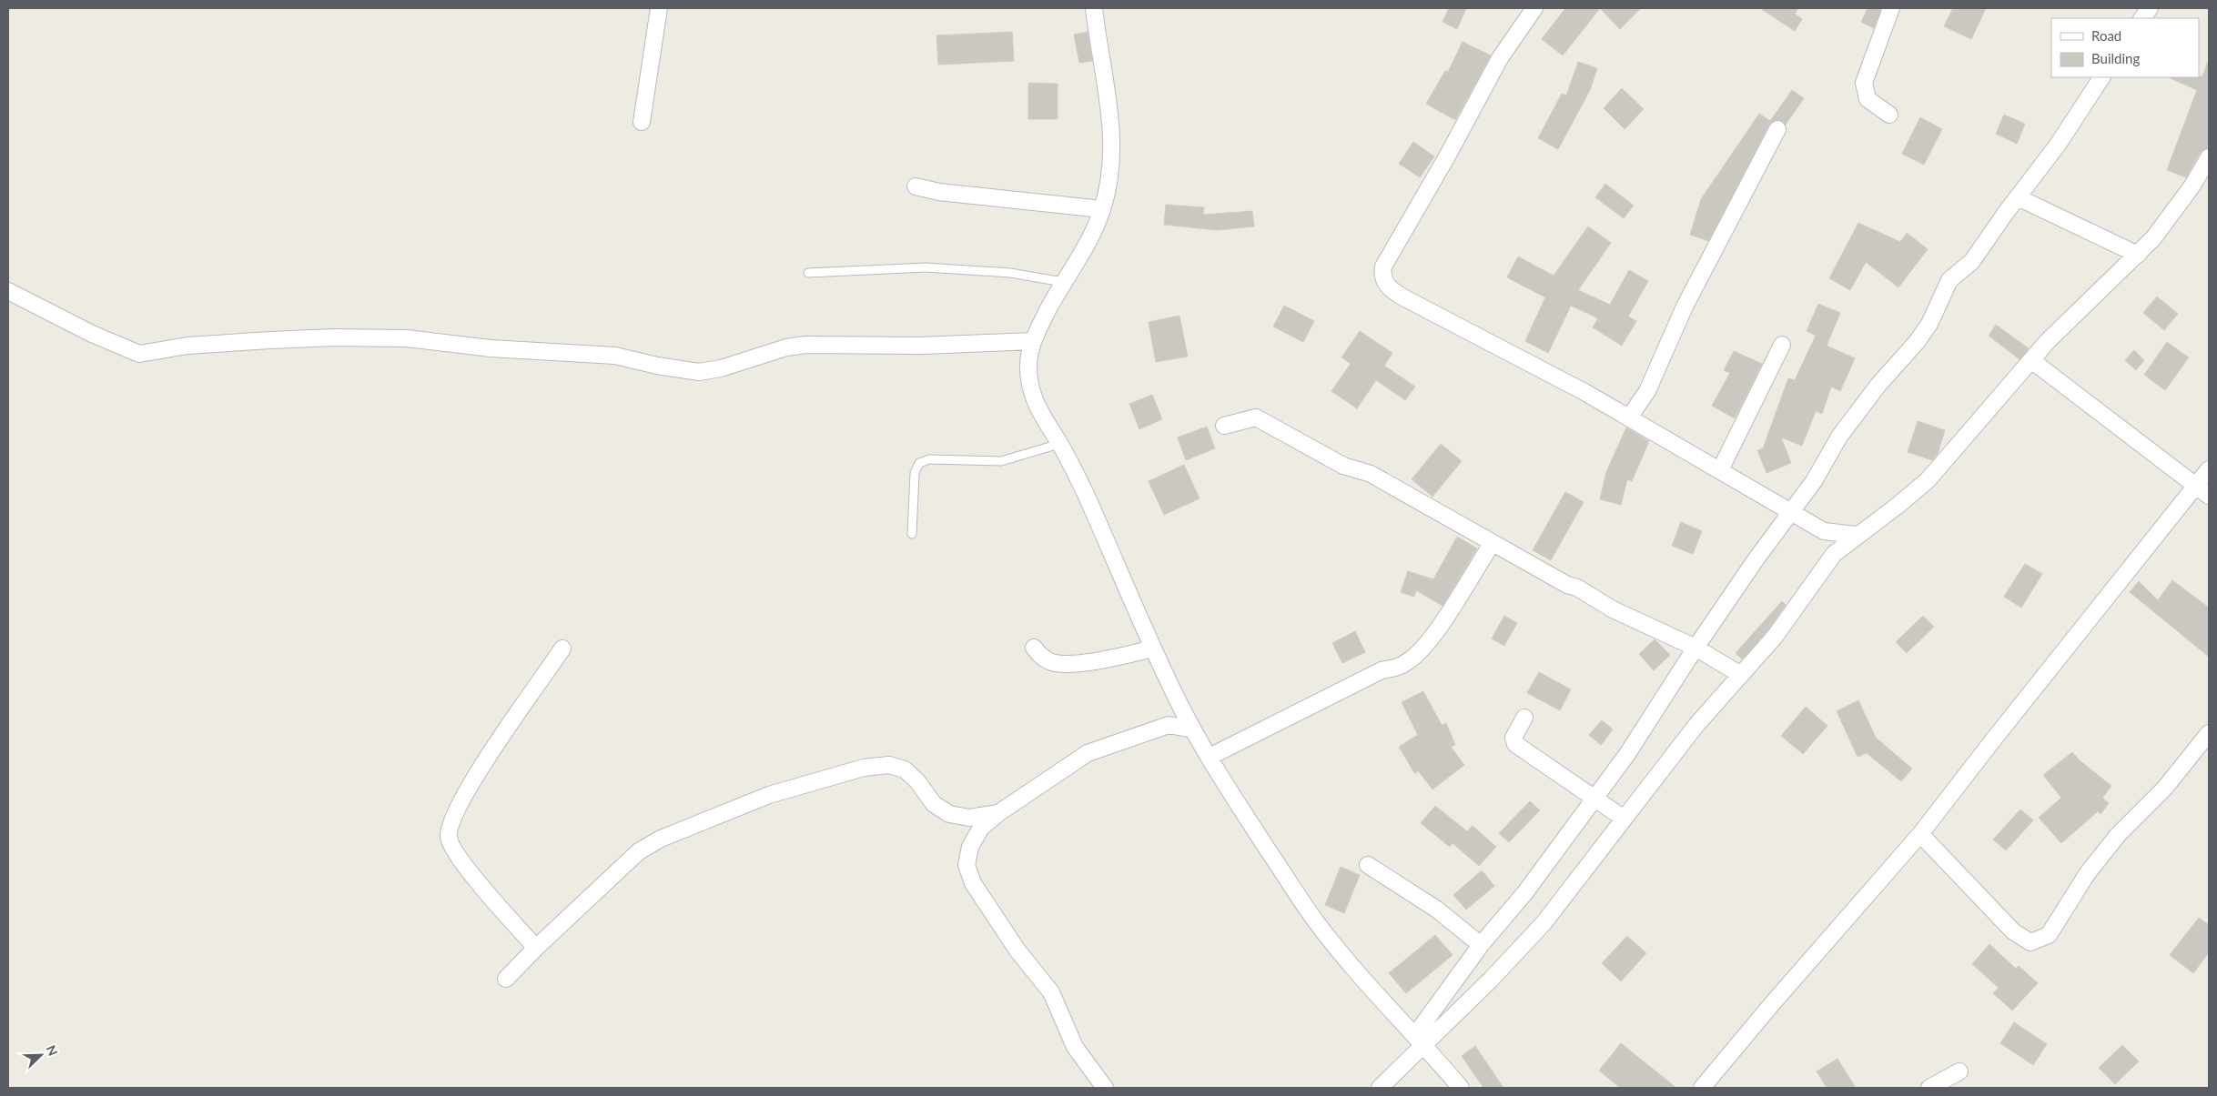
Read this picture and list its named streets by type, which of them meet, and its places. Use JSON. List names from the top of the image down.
{
  "legend": ["Road", "Building"],
  "north": "top right"
}
